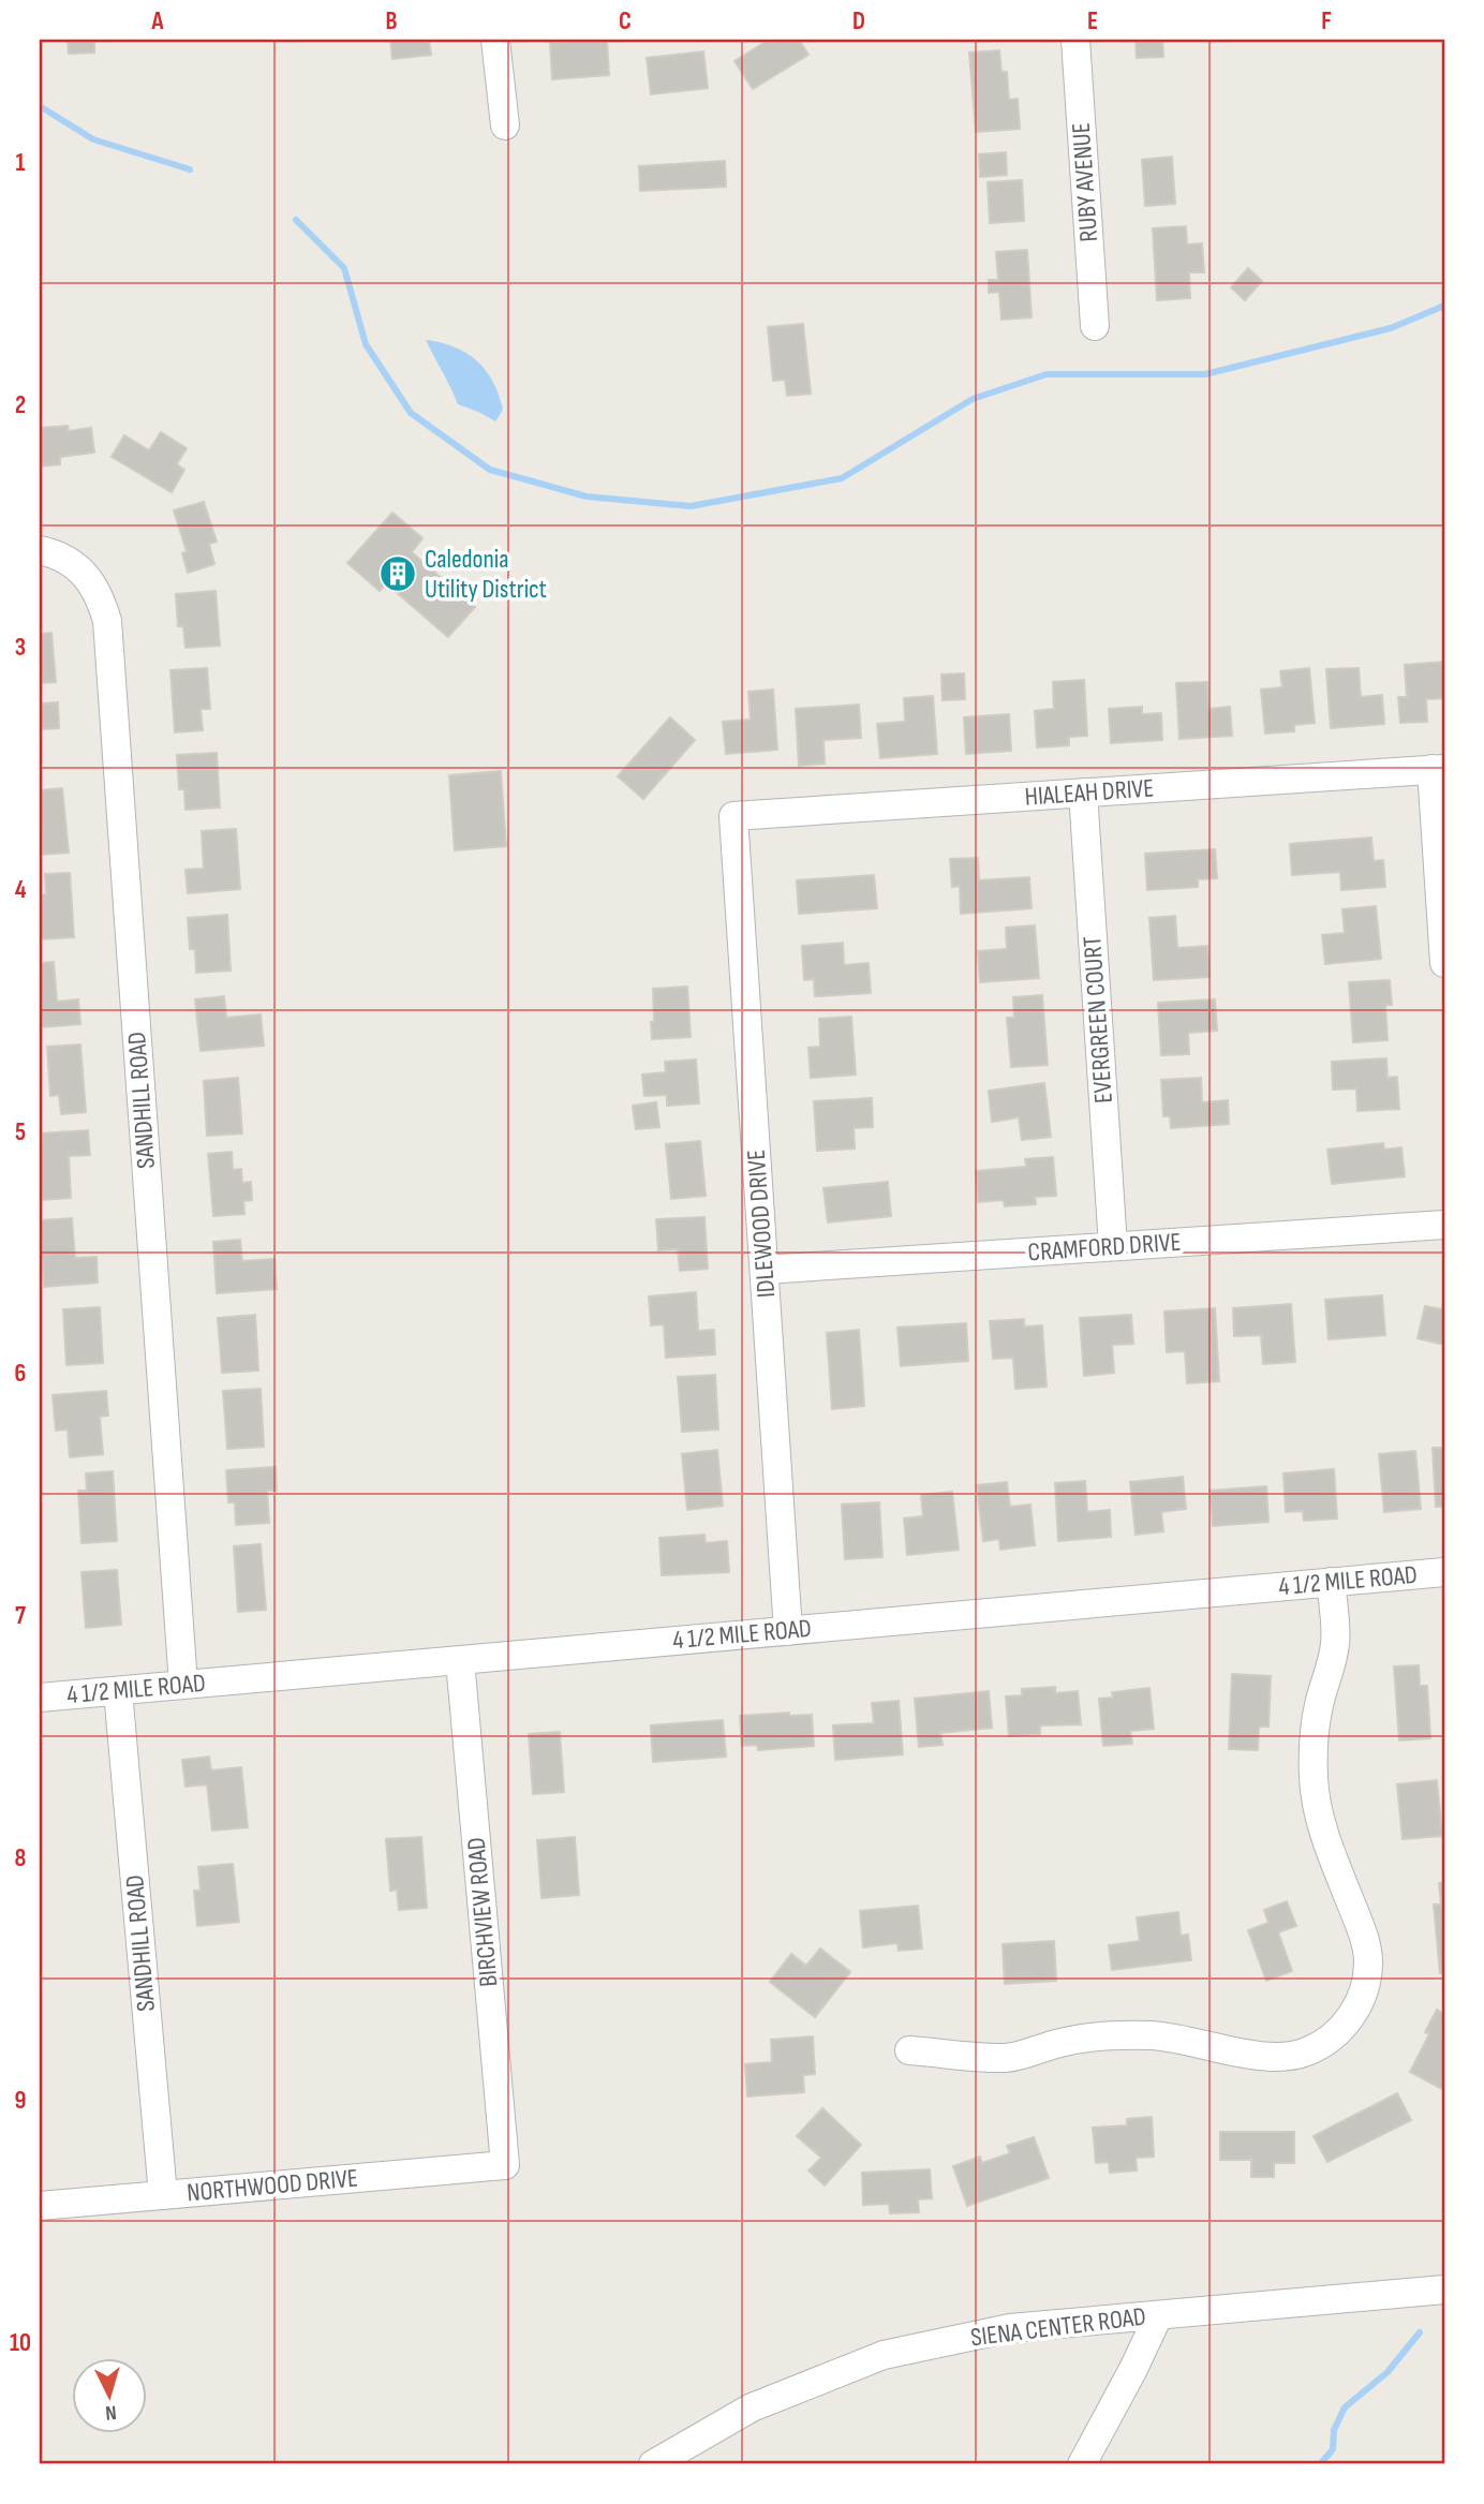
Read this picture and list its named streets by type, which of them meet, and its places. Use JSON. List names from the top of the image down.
{
  "streets": {
    "street": [
      "RUBY AVENUE",
      "HIALEAH DRIVE",
      "EVERGREEN COURT",
      "SANDHILL ROAD",
      "IDLEWOOD DRIVE",
      "CRAMFORD DRIVE",
      "4 1/2 MILE ROAD",
      "BIRCHVIEW ROAD",
      "NORTHWOOD DRIVE",
      "SIENA CENTER ROAD"
    ]
  },
  "crossings": [
    ["HIALEAH DRIVE", "EVERGREEN COURT"],
    ["HIALEAH DRIVE", "IDLEWOOD DRIVE"],
    ["EVERGREEN COURT", "CRAMFORD DRIVE"],
    ["SANDHILL ROAD", "4 1/2 MILE ROAD"],
    ["SANDHILL ROAD", "NORTHWOOD DRIVE"],
    ["IDLEWOOD DRIVE", "CRAMFORD DRIVE"],
    ["IDLEWOOD DRIVE", "4 1/2 MILE ROAD"],
    ["4 1/2 MILE ROAD", "BIRCHVIEW ROAD"],
    ["BIRCHVIEW ROAD", "NORTHWOOD DRIVE"]
  ],
  "places": {
    "building": ["Caledonia Utility District"]
  },
  "north": "bottom",
  "grid": {
    "columns": [
      "A",
      "B",
      "C",
      "D",
      "E",
      "F"
    ],
    "rows": [
      "1",
      "2",
      "3",
      "4",
      "5",
      "6",
      "7",
      "8",
      "9",
      "10"
    ]
  }
}
